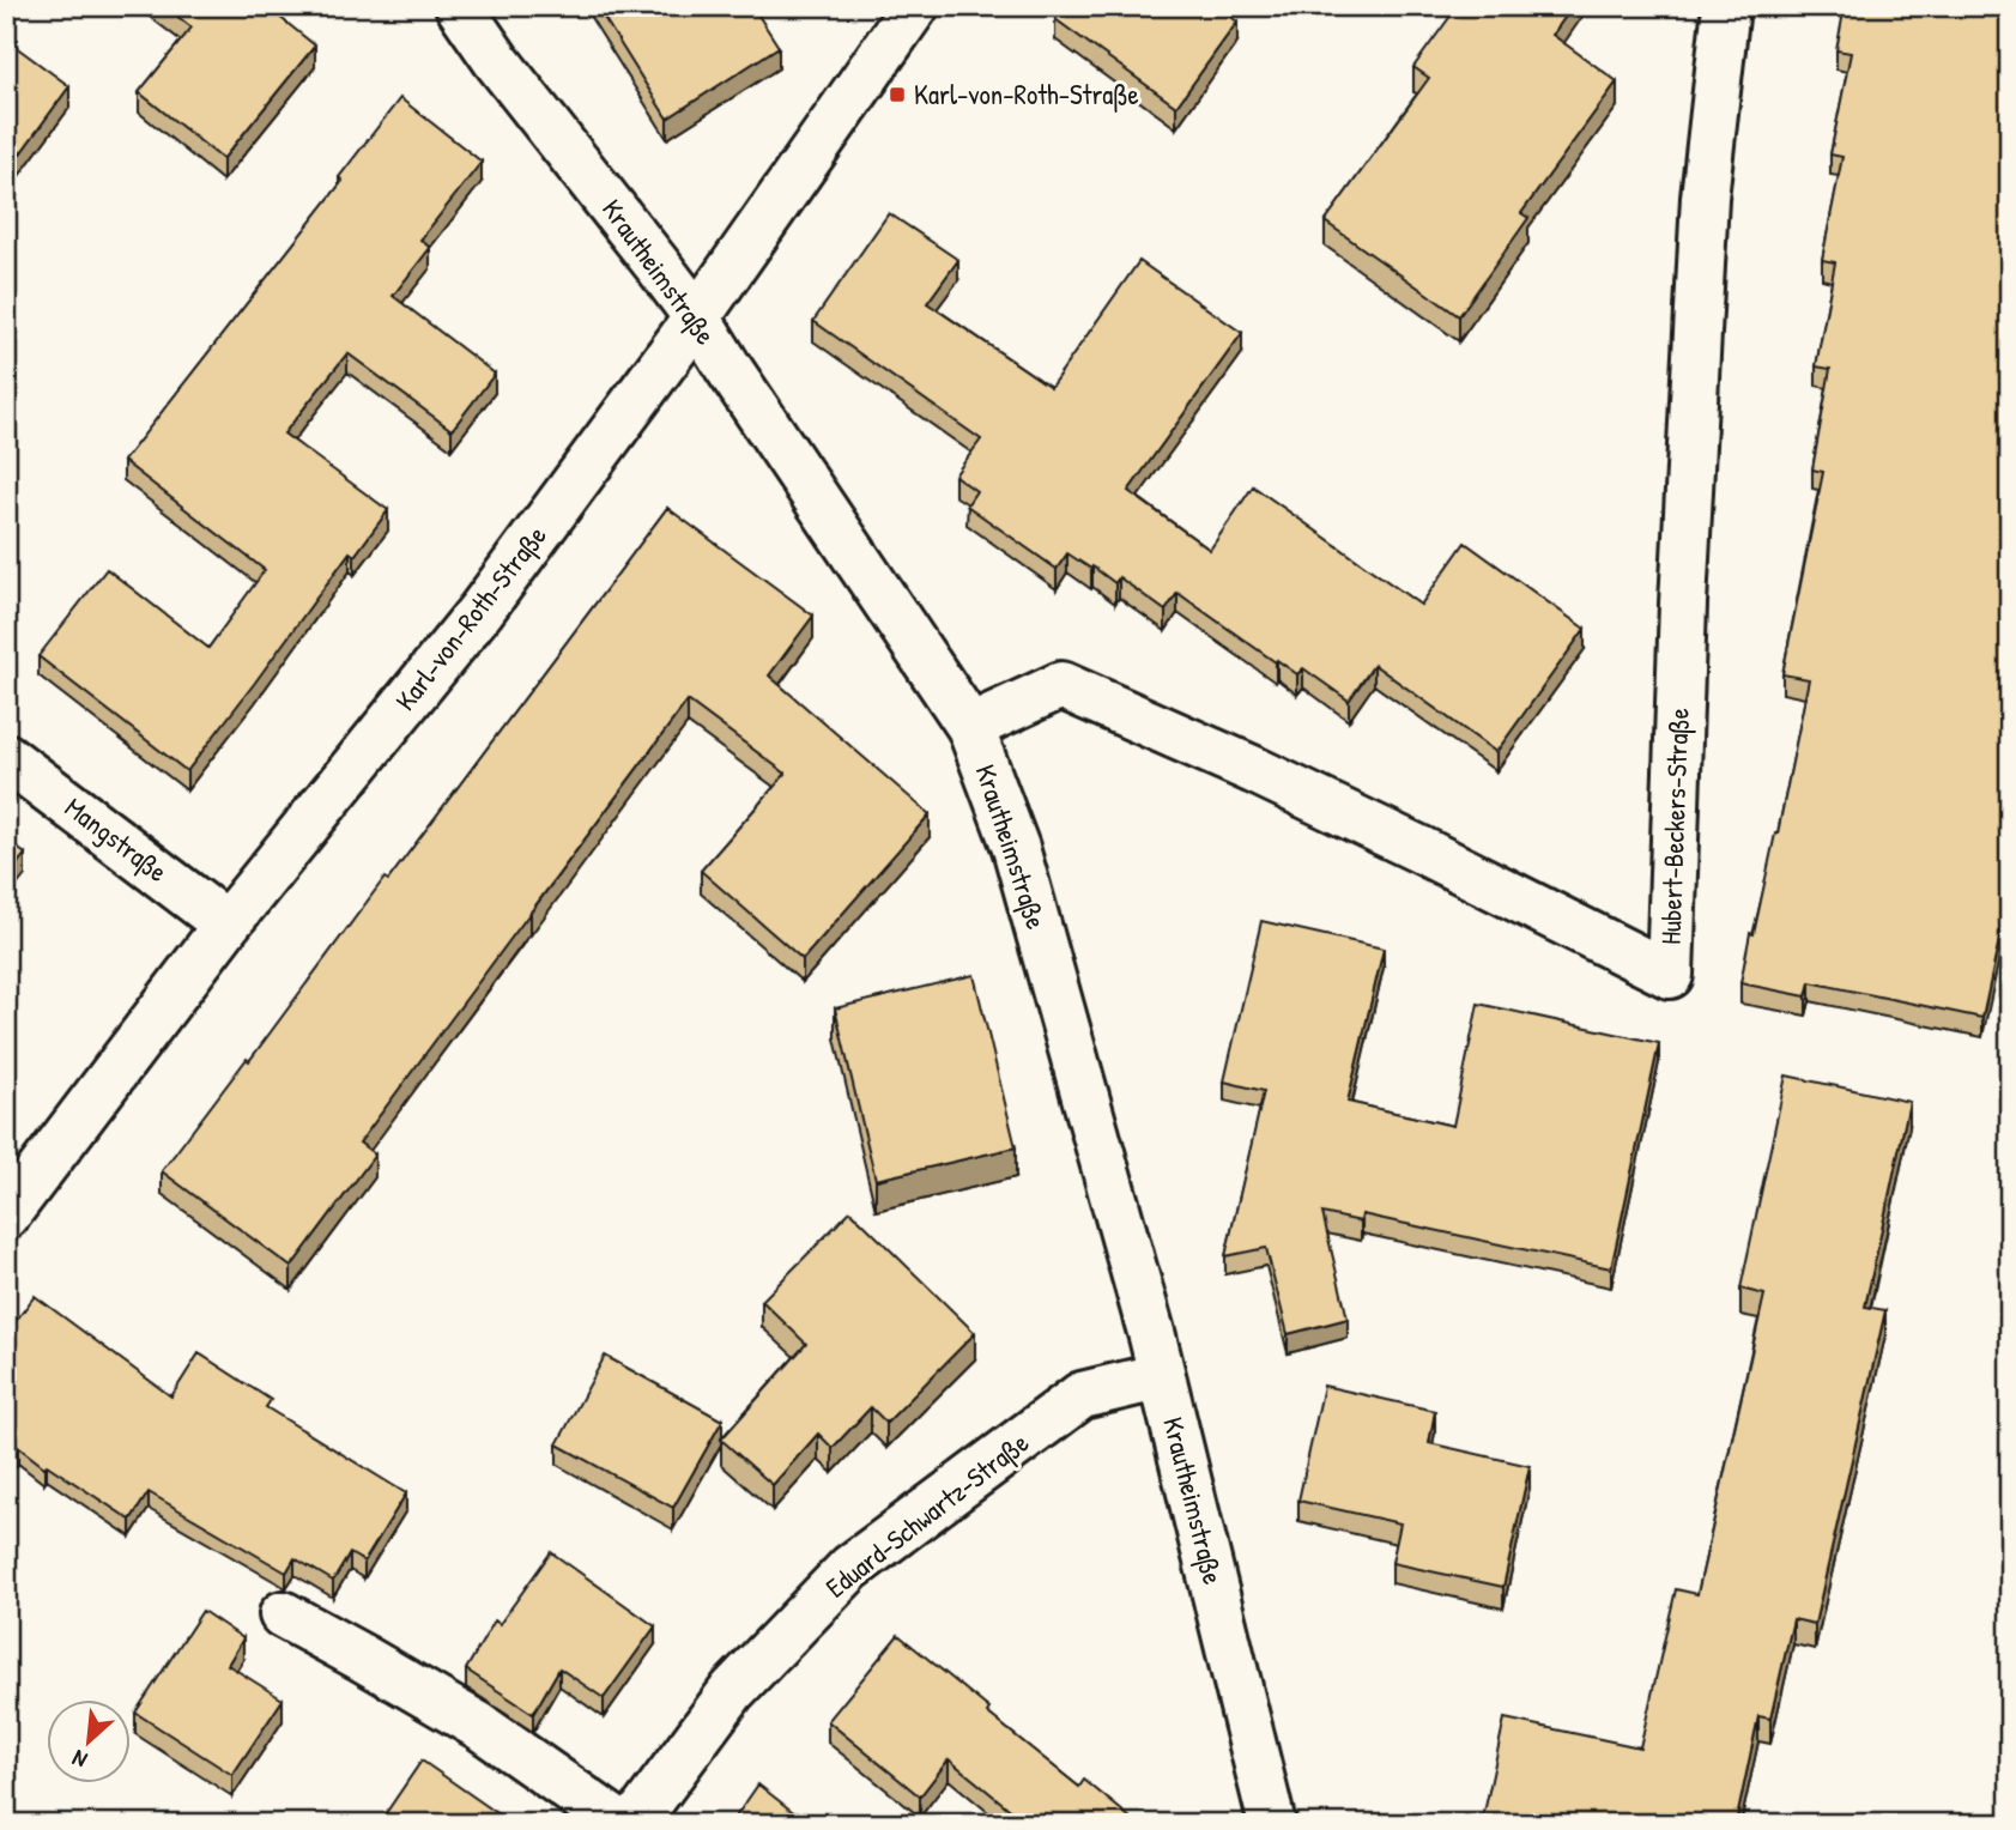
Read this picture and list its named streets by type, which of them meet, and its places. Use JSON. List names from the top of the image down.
{
  "streets": {
    "street": [
      "Krautheimstraße",
      "Karl-von-Roth-Straße",
      "Hubert-Beckers-Straße",
      "Mangstraße",
      "Eduard-Schwartz-Straße"
    ]
  },
  "crossings": [
    ["Krautheimstraße", "Karl-von-Roth-Straße"],
    ["Krautheimstraße", "Hubert-Beckers-Straße"],
    ["Krautheimstraße", "Eduard-Schwartz-Straße"],
    ["Karl-von-Roth-Straße", "Mangstraße"]
  ],
  "places": {
    "transit": ["Karl-von-Roth-Straße"]
  },
  "north": "bottom left"
}
